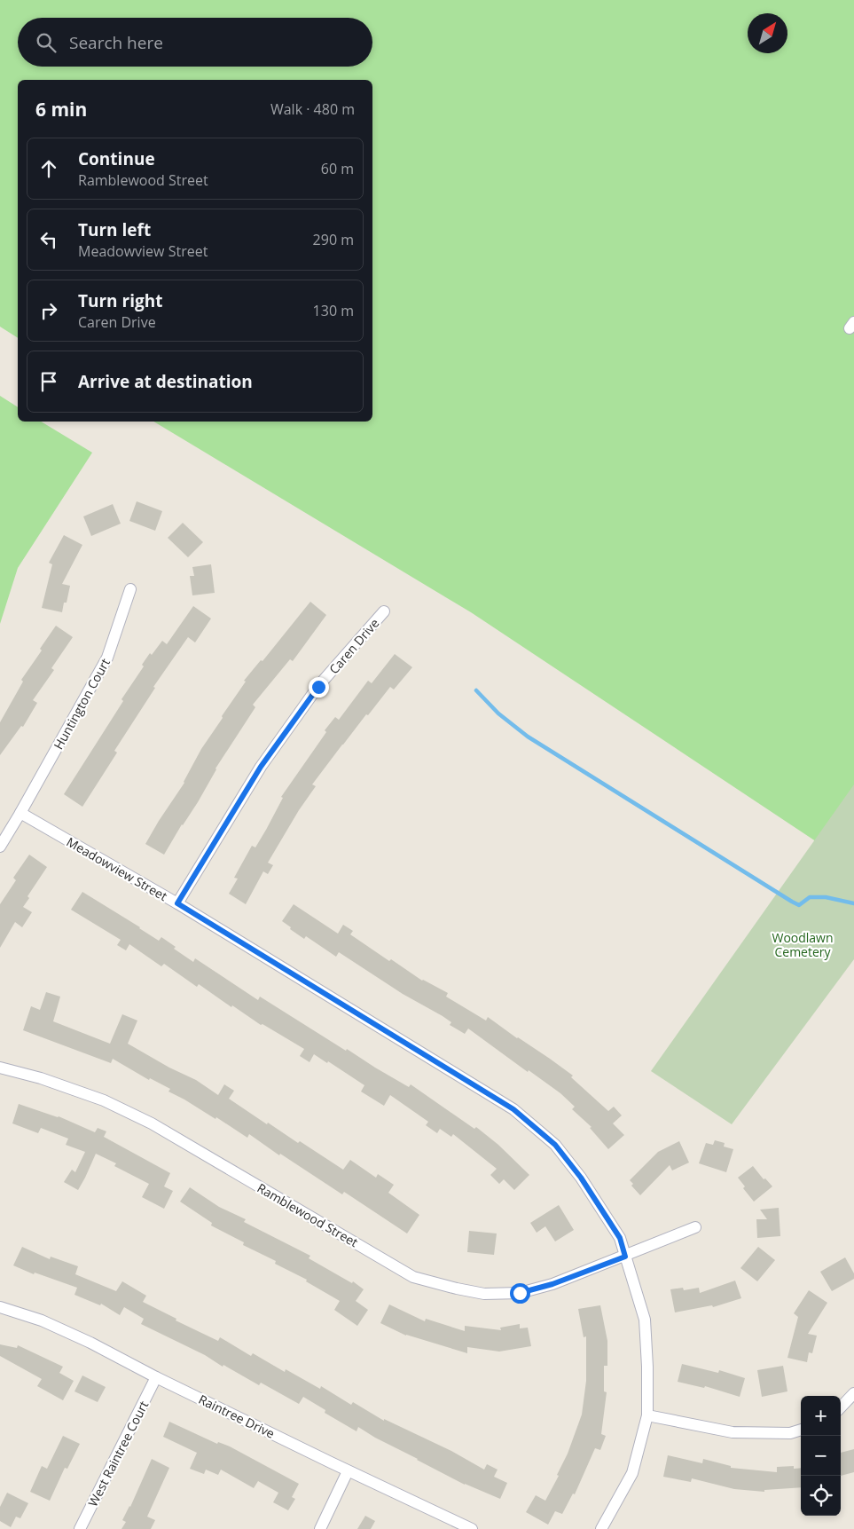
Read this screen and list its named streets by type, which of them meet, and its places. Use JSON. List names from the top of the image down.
{
  "streets": {
    "street": [
      "Caren Drive",
      "Huntington Court",
      "Meadowview Street",
      "Ramblewood Street",
      "Raintree Drive",
      "West Raintree Court"
    ]
  },
  "crossings": [
    ["Caren Drive", "Meadowview Street"],
    ["Huntington Court", "Meadowview Street"],
    ["Meadowview Street", "Ramblewood Street"],
    ["Raintree Drive", "West Raintree Court"]
  ],
  "parks": ["Woodlawn Cemetery"],
  "north": "top right",
  "page": {
    "search": "Search here",
    "heading": ["6 min", "Walk · 480 m"],
    "list": [
      ["Continue", "Ramblewood Street", "60 m"],
      ["Turn left", "Meadowview Street", "290 m"],
      ["Turn right", "Caren Drive", "130 m"],
      "Arrive at destination"
    ],
    "map_buttons": ["+", "−"]
  }
}
